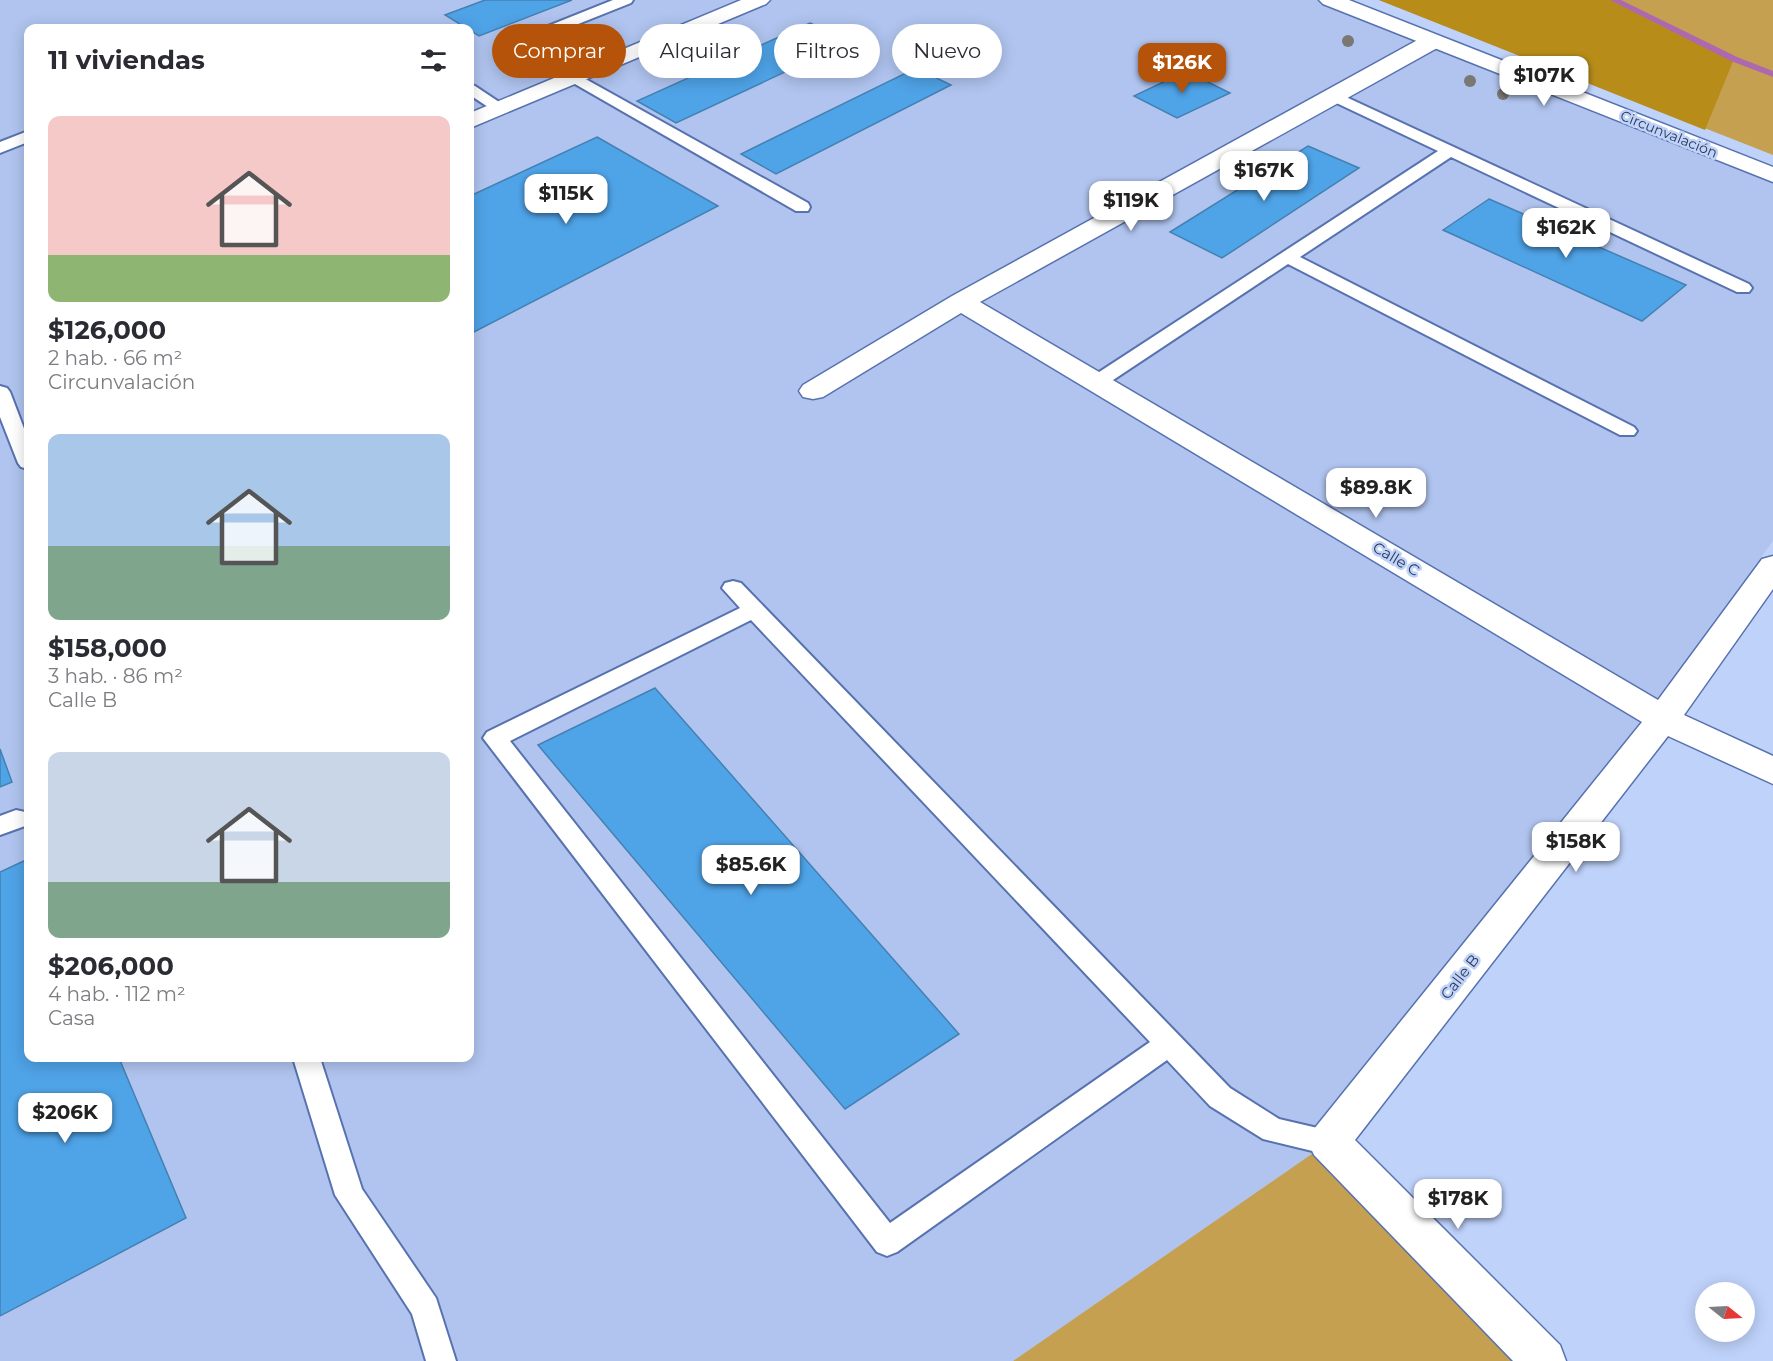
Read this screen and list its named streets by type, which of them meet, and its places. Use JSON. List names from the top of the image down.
{
  "streets": {
    "street": ["Circunvalación", "Calle C", "Calle B"]
  },
  "crossings": [
    ["Calle C", "Calle B"]
  ],
  "north": "right",
  "page": {
    "chip": [
      "Comprar",
      "Alquilar",
      "Filtros",
      "Nuevo"
    ],
    "heading": "11 viviendas",
    "price": [
      "$126K",
      "$107K",
      "$167K",
      "$115K",
      "$119K",
      "$162K",
      "$89.8K",
      "$158K",
      "$85.6K",
      "$206K",
      "$178K"
    ],
    "list": [
      {
        "name": "$126,000",
        "note": "2 hab. · 66 m² · Circunvalación"
      },
      {
        "name": "$158,000",
        "note": "3 hab. · 86 m² · Calle B"
      },
      {
        "name": "$206,000",
        "note": "4 hab. · 112 m² · Casa"
      }
    ]
  }
}
